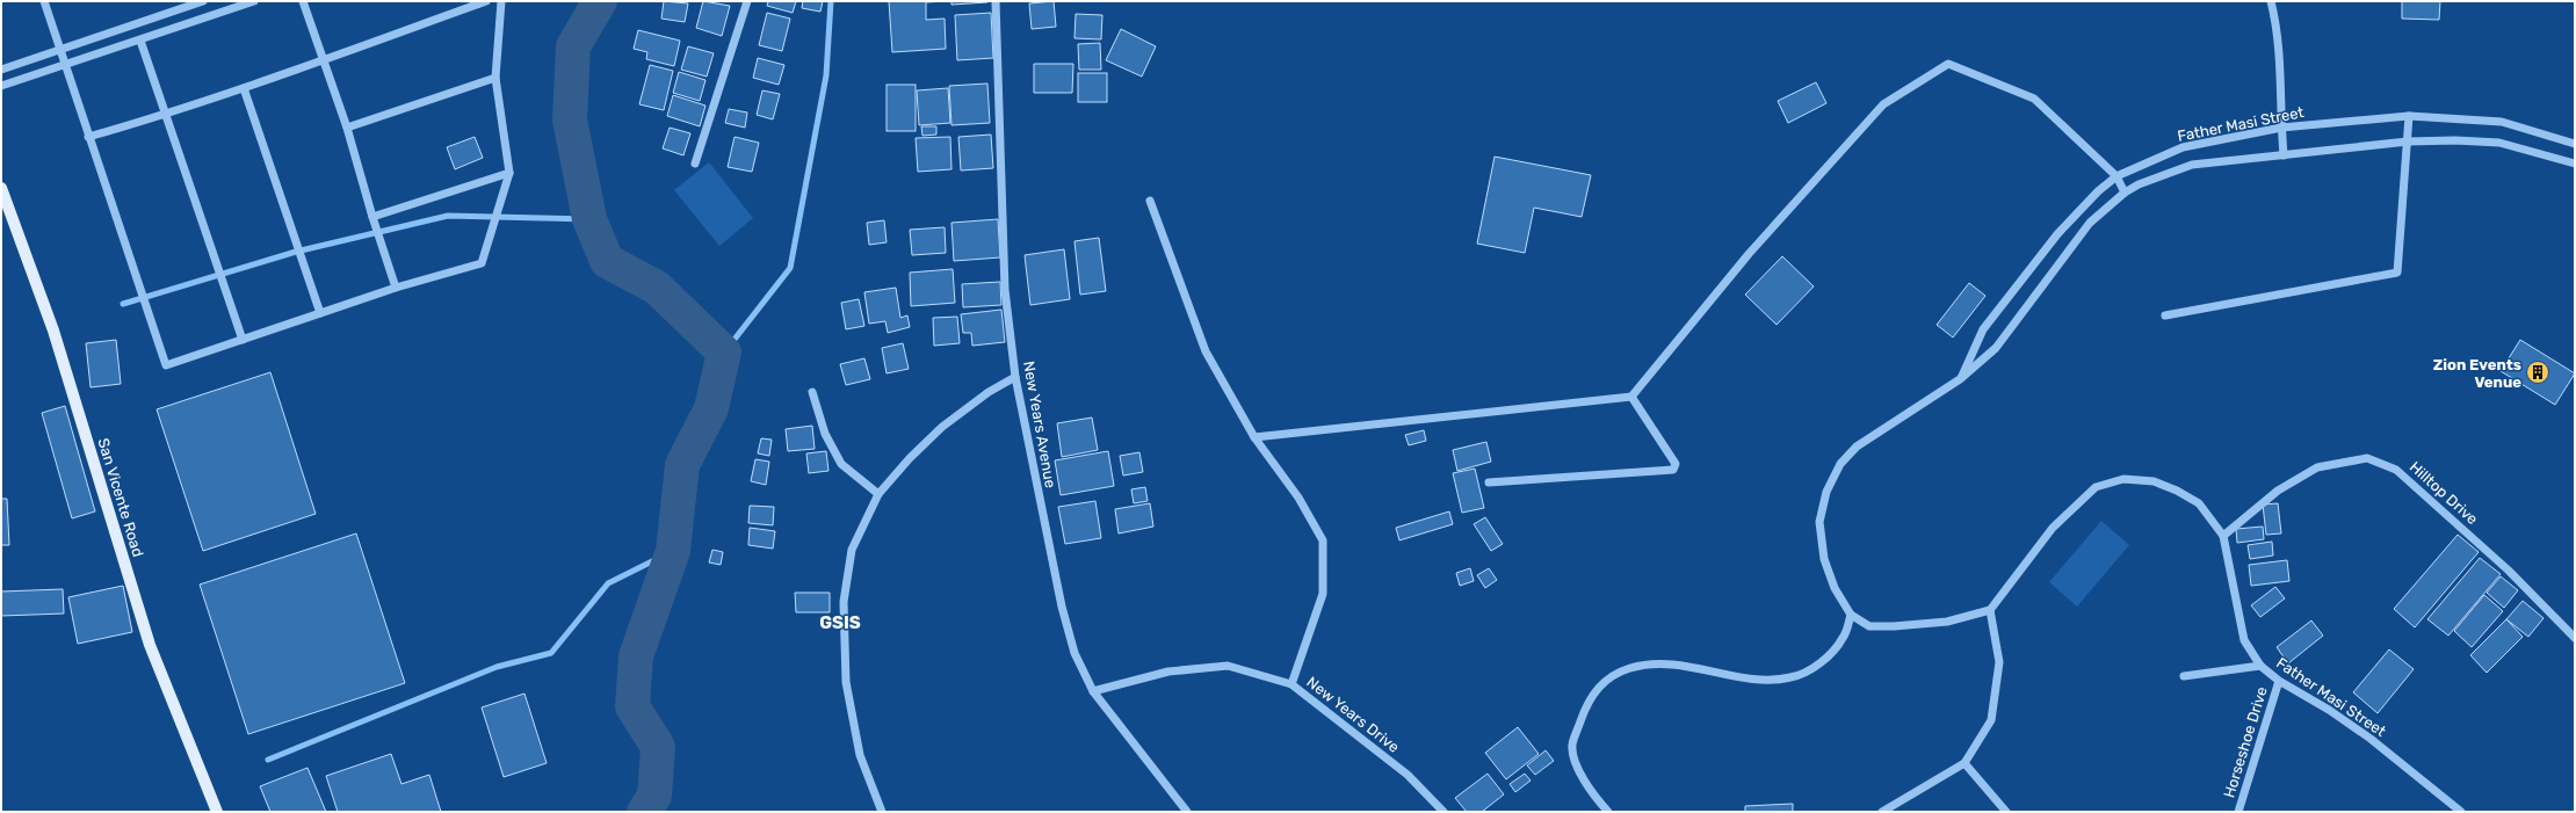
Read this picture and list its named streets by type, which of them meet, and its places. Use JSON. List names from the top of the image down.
{
  "streets": {
    "main road": ["San Vicente Road"],
    "street": [
      "Father Masi Street",
      "New Years Avenue",
      "Hilltop Drive",
      "New Years Drive",
      "Horseshoe Drive"
    ]
  },
  "crossings": [
    ["Father Masi Street", "Hilltop Drive"],
    ["Father Masi Street", "Horseshoe Drive"],
    ["New Years Avenue", "New Years Drive"]
  ],
  "districts": ["GSIS"],
  "places": {
    "building": ["Zion Events Venue"]
  }
}
